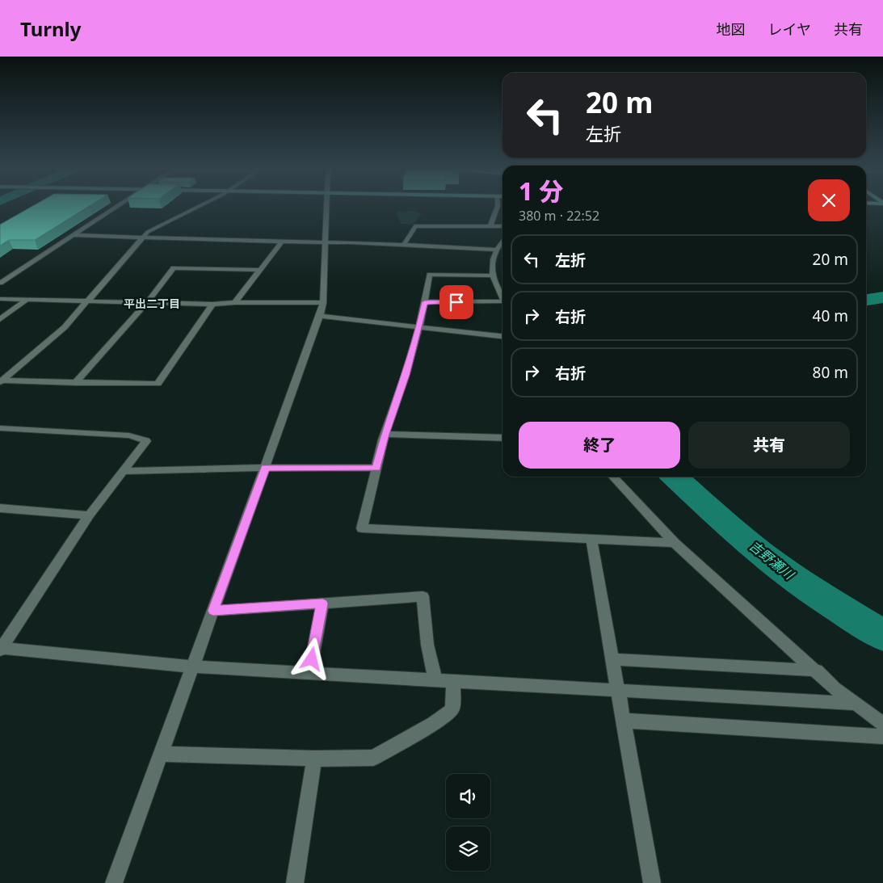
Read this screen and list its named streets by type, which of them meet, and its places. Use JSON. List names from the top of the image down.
{
  "districts": ["平出二丁目"],
  "water": ["吉野瀬川"],
  "page": {
    "header": "Turnly",
    "nav": ["地図", "レイヤ", "共有"],
    "turn": ["20 m", "左折"],
    "heading": ["1 分", "380 m · 22:52"],
    "list": [
      {
        "name": "左折",
        "value": "20 m"
      },
      {
        "name": "右折",
        "value": "40 m"
      },
      {
        "name": "右折",
        "value": "80 m"
      }
    ],
    "buttons": ["終了", "共有"]
  }
}
